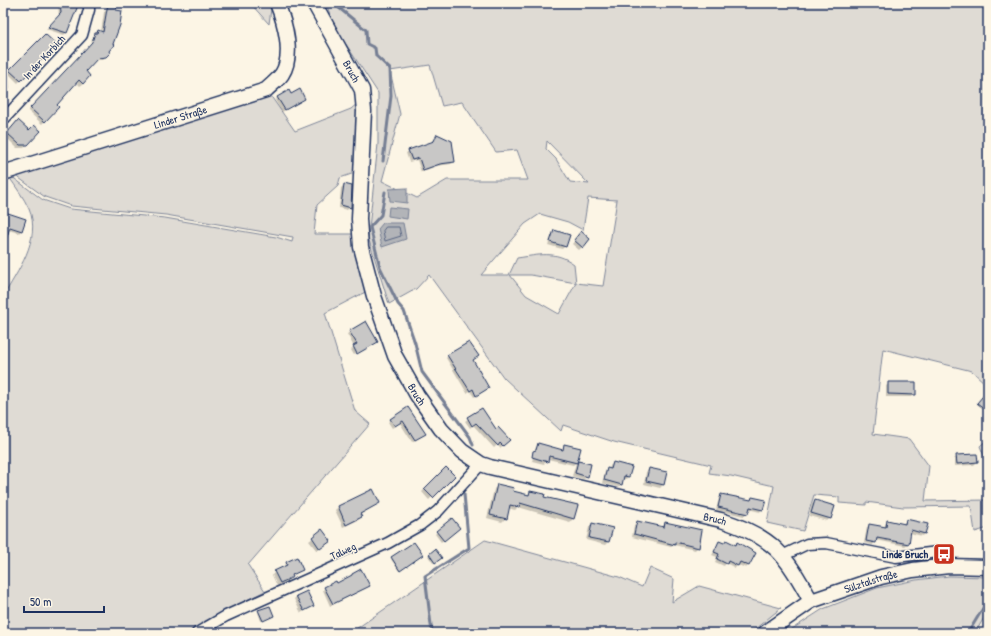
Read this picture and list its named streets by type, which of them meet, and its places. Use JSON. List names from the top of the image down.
{
  "streets": {
    "street": [
      "In der Korbich",
      "Bruch",
      "Linder Straße",
      "Talweg",
      "Sülztalstraße"
    ]
  },
  "crossings": [
    ["Bruch", "Talweg"],
    ["Bruch", "Sülztalstraße"]
  ],
  "places": {
    "bus stop": ["Linde Bruch"]
  },
  "scale_bar": "50 m"
}
